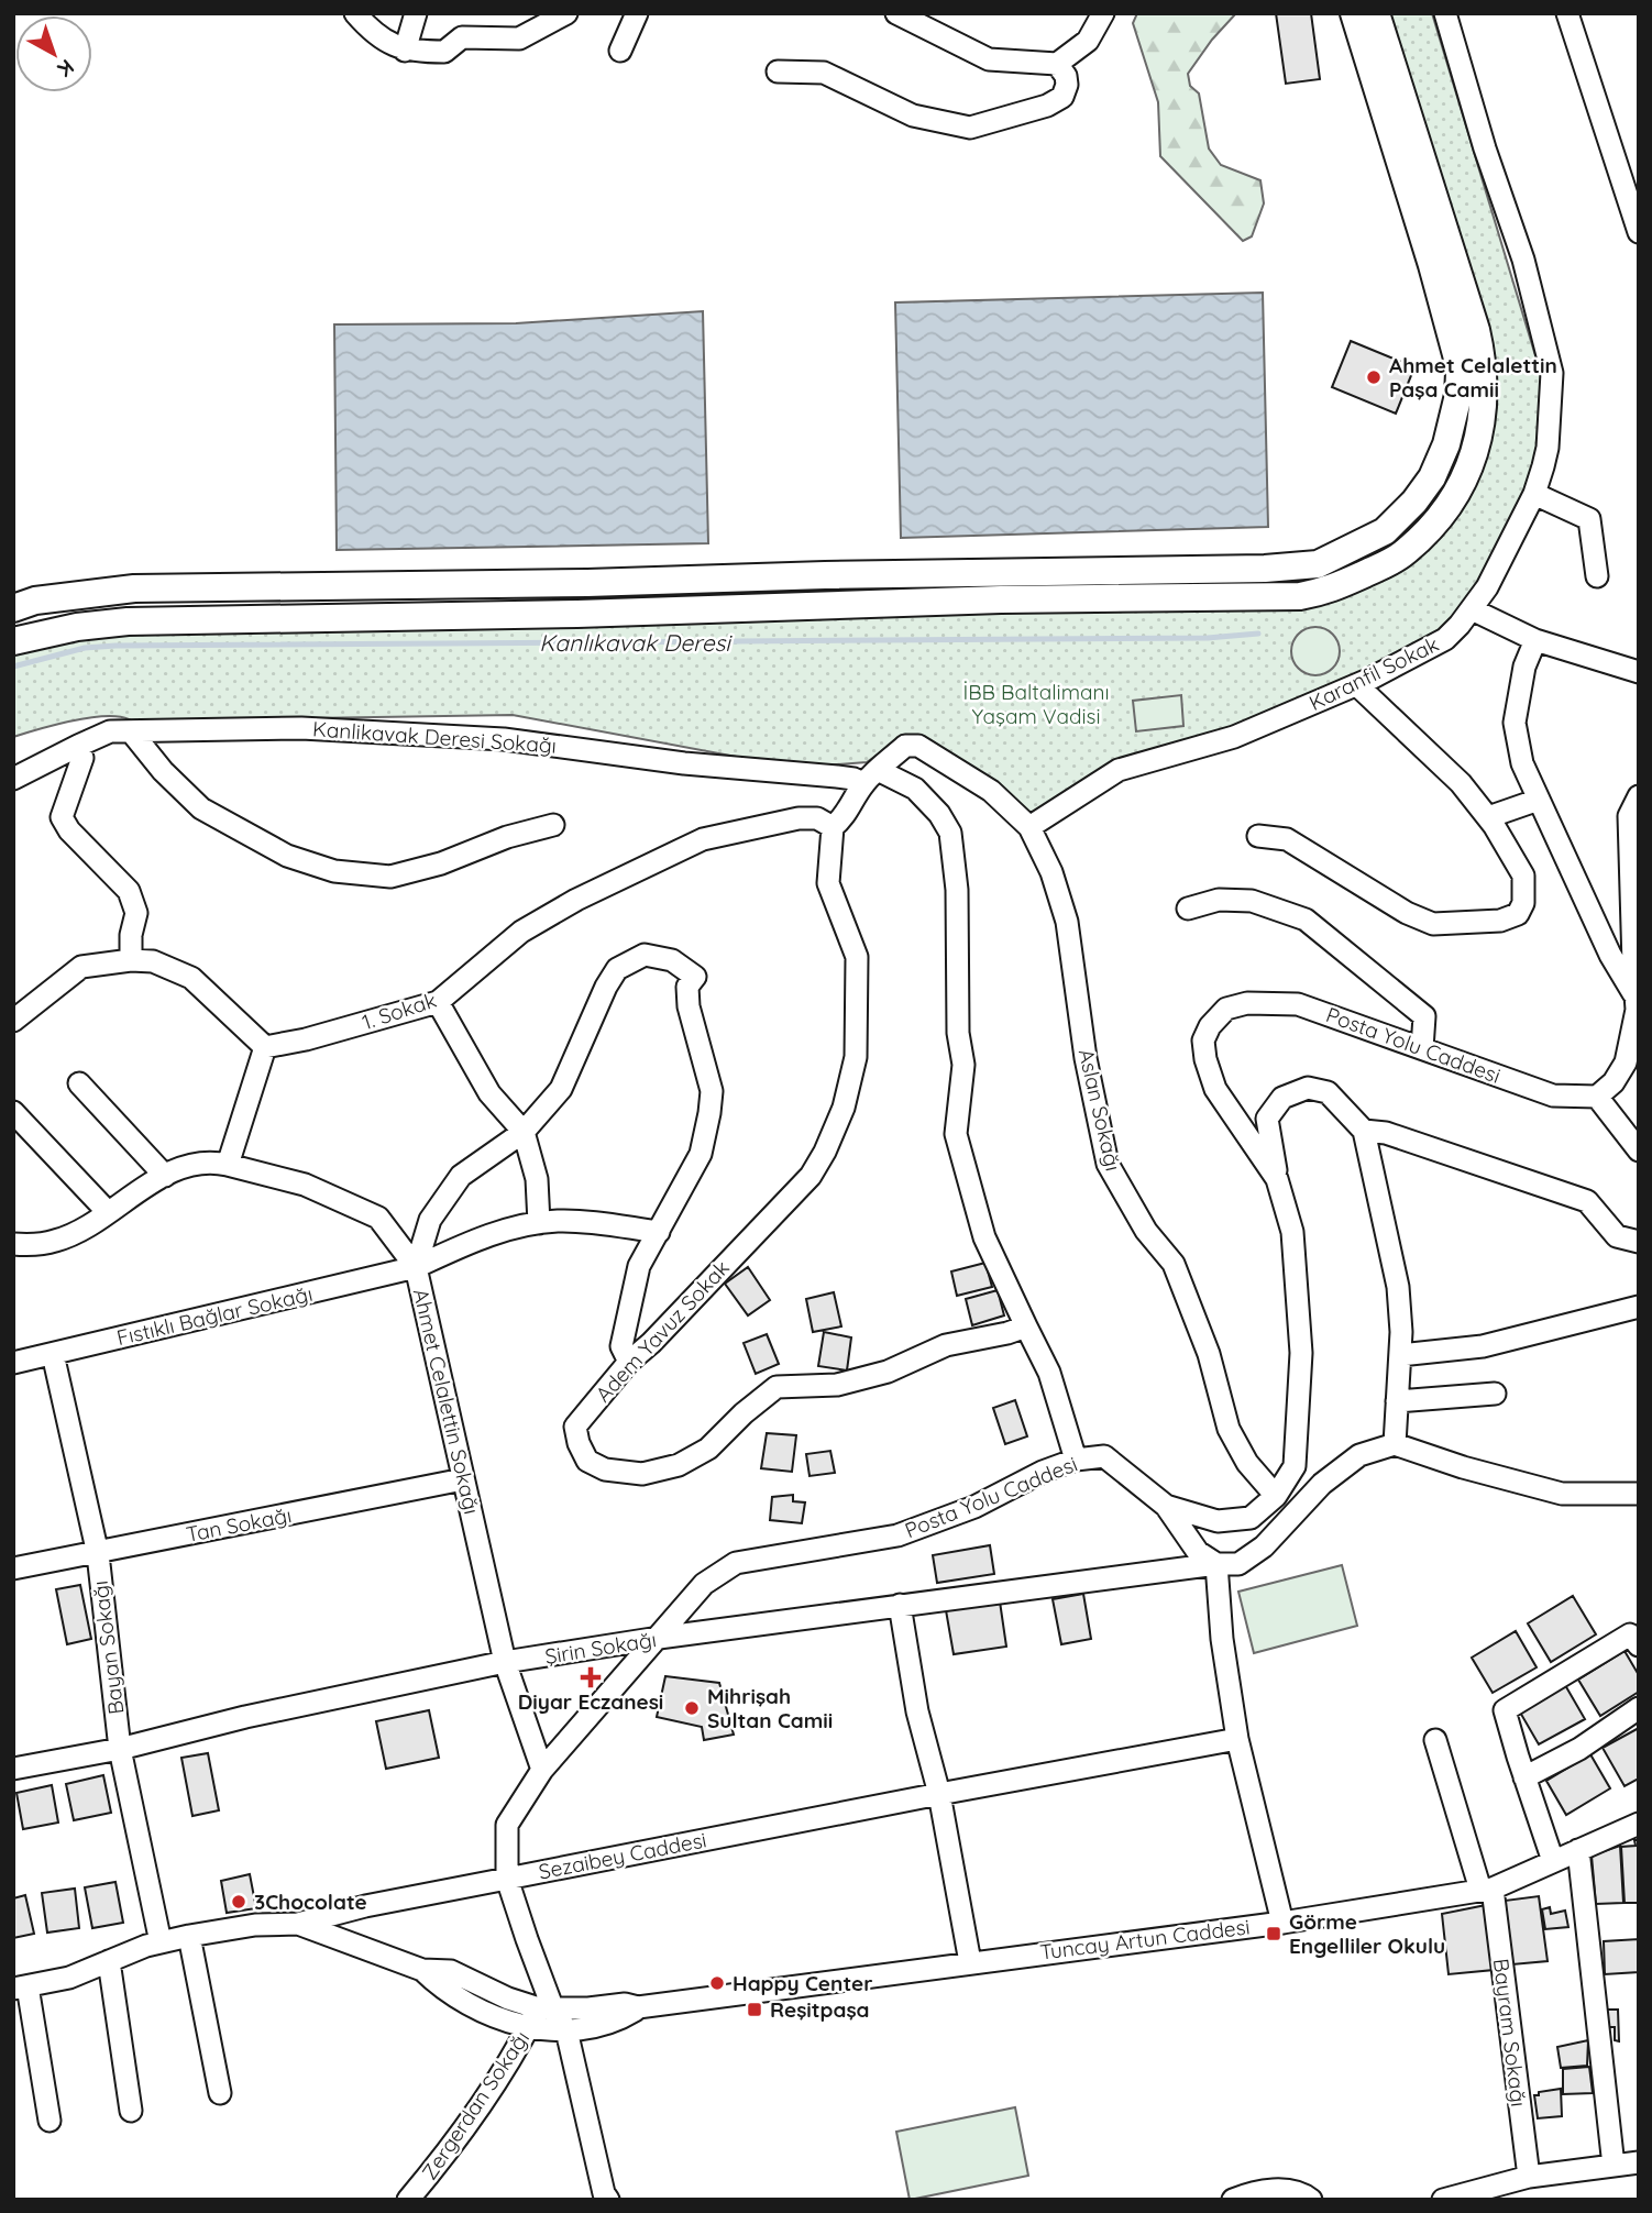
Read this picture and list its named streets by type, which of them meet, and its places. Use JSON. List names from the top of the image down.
{
  "streets": {
    "street": [
      "Karanfil Sokak",
      "Kanlikavak Deresi Sokağı",
      "1. Sokak",
      "Posta Yolu Caddesi",
      "Aslan Sokağı",
      "Fıstıklı Bağlar Sokağı",
      "Adem Yavuz Sokak",
      "Ahmet Celalettin Sokağı",
      "Tan Sokağı",
      "Bayan Sokağı",
      "Şirin Sokağı",
      "Sezaibey Caddesi",
      "Tuncay Artun Caddesi",
      "Bayram Sokağı",
      "Zergerdan Sokağı"
    ]
  },
  "crossings": [
    ["Karanfil Sokak", "Aslan Sokağı"],
    ["1. Sokak", "Adem Yavuz Sokak"],
    ["Posta Yolu Caddesi", "Aslan Sokağı"],
    ["Posta Yolu Caddesi", "Ahmet Celalettin Sokağı"],
    ["Posta Yolu Caddesi", "Şirin Sokağı"],
    ["Posta Yolu Caddesi", "Sezaibey Caddesi"],
    ["Posta Yolu Caddesi", "Zergerdan Sokağı"],
    ["Fıstıklı Bağlar Sokağı", "Ahmet Celalettin Sokağı"],
    ["Fıstıklı Bağlar Sokağı", "Bayan Sokağı"],
    ["Adem Yavuz Sokak", "Ahmet Celalettin Sokağı"],
    ["Ahmet Celalettin Sokağı", "Tan Sokağı"],
    ["Ahmet Celalettin Sokağı", "Şirin Sokağı"],
    ["Tan Sokağı", "Bayan Sokağı"],
    ["Bayan Sokağı", "Şirin Sokağı"],
    ["Bayan Sokağı", "Sezaibey Caddesi"],
    ["Tuncay Artun Caddesi", "Bayram Sokağı"]
  ],
  "water": ["Kanlıkavak Deresi"],
  "parks": ["İBB Baltalimanı Yaşam Vadisi"],
  "places": {
    "other": [
      "Ahmet Celalettin Paşa Camii",
      "Mihrişah Sultan Camii",
      "3Chocolate",
      "Happy Center"
    ],
    "health": ["Diyar Eczanesi"],
    "transit": ["Görme Engelliler Okulu", "Reşitpaşa"]
  },
  "north": "bottom right"
}
